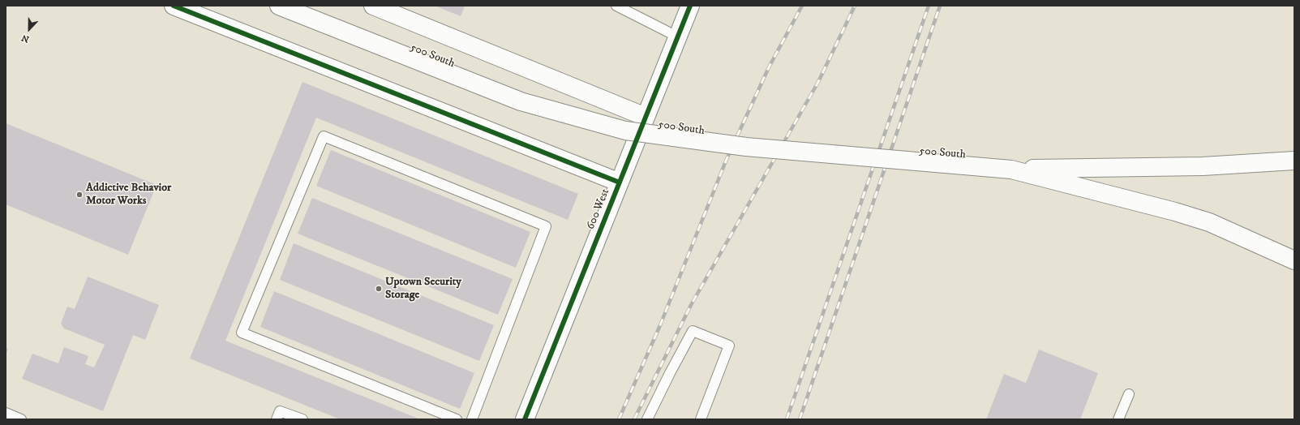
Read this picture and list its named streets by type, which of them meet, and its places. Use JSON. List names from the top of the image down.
{
  "streets": {
    "main road": ["500 South", "600 West"]
  },
  "crossings": [
    ["500 South", "600 West"]
  ],
  "places": ["Addictive Behavior Motor Works", "Uptown Security Storage"],
  "north": "bottom"
}
